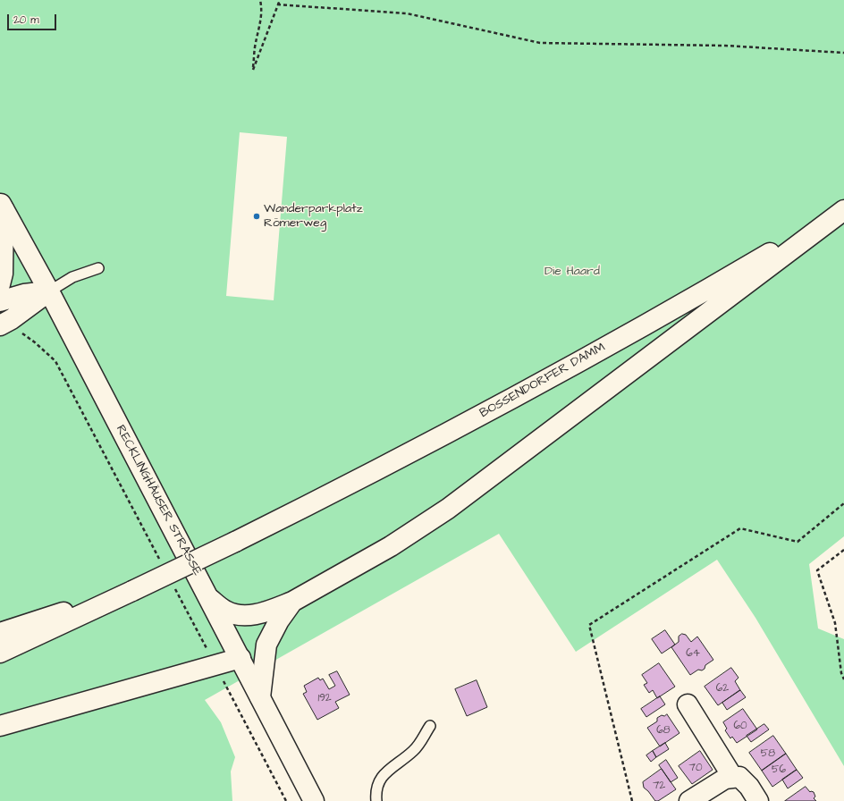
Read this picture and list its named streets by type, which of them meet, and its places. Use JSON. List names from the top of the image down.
{
  "streets": {
    "main road": ["BOSSENDORFER DAMM", "RECKLINGHÄUSER STRASSE"]
  },
  "parks": ["Die Haard"],
  "places": ["Wanderparkplatz Römerweg"],
  "house_numbers": [
    "64",
    "62",
    "192",
    "60",
    "68",
    "58",
    "70",
    "56",
    "72"
  ],
  "scale_bar": "20 m"
}
